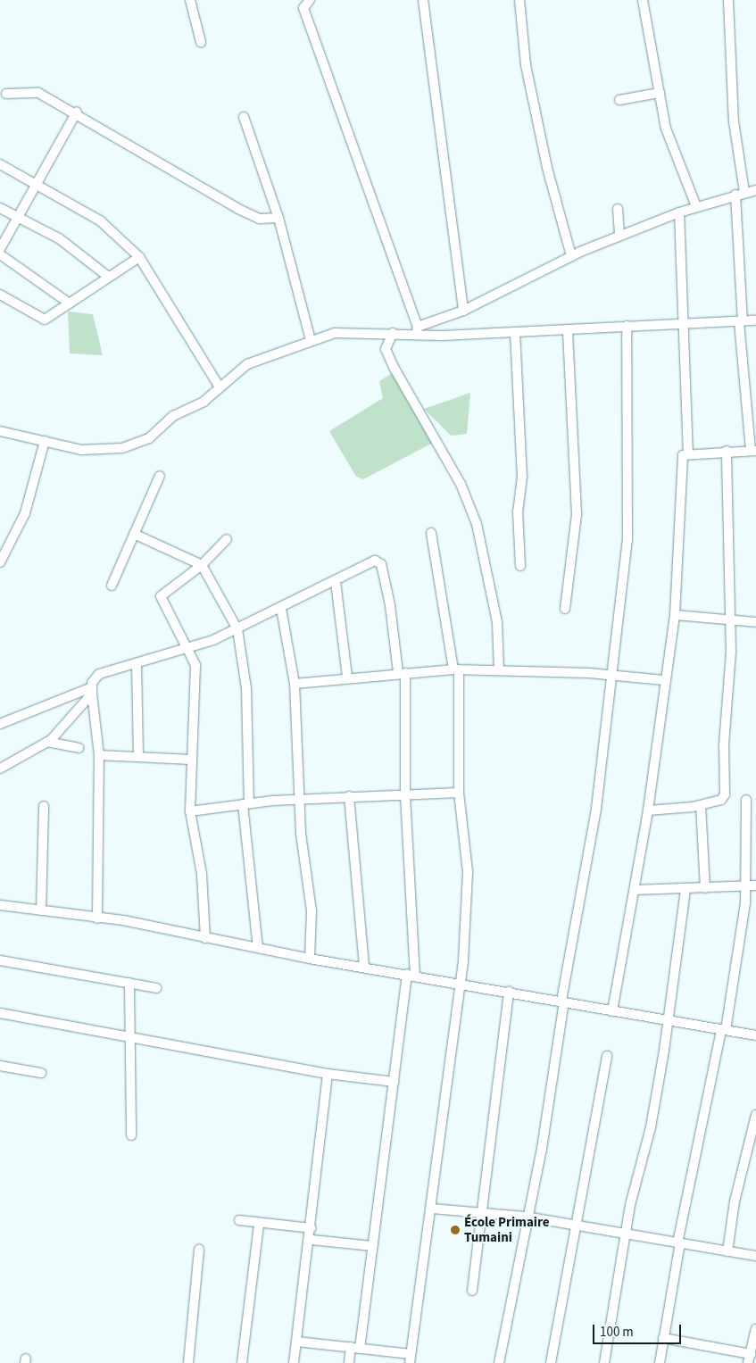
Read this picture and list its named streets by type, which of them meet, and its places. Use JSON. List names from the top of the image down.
{
  "places": ["École Primaire Tumaini"],
  "scale_bar": "100 m"
}
